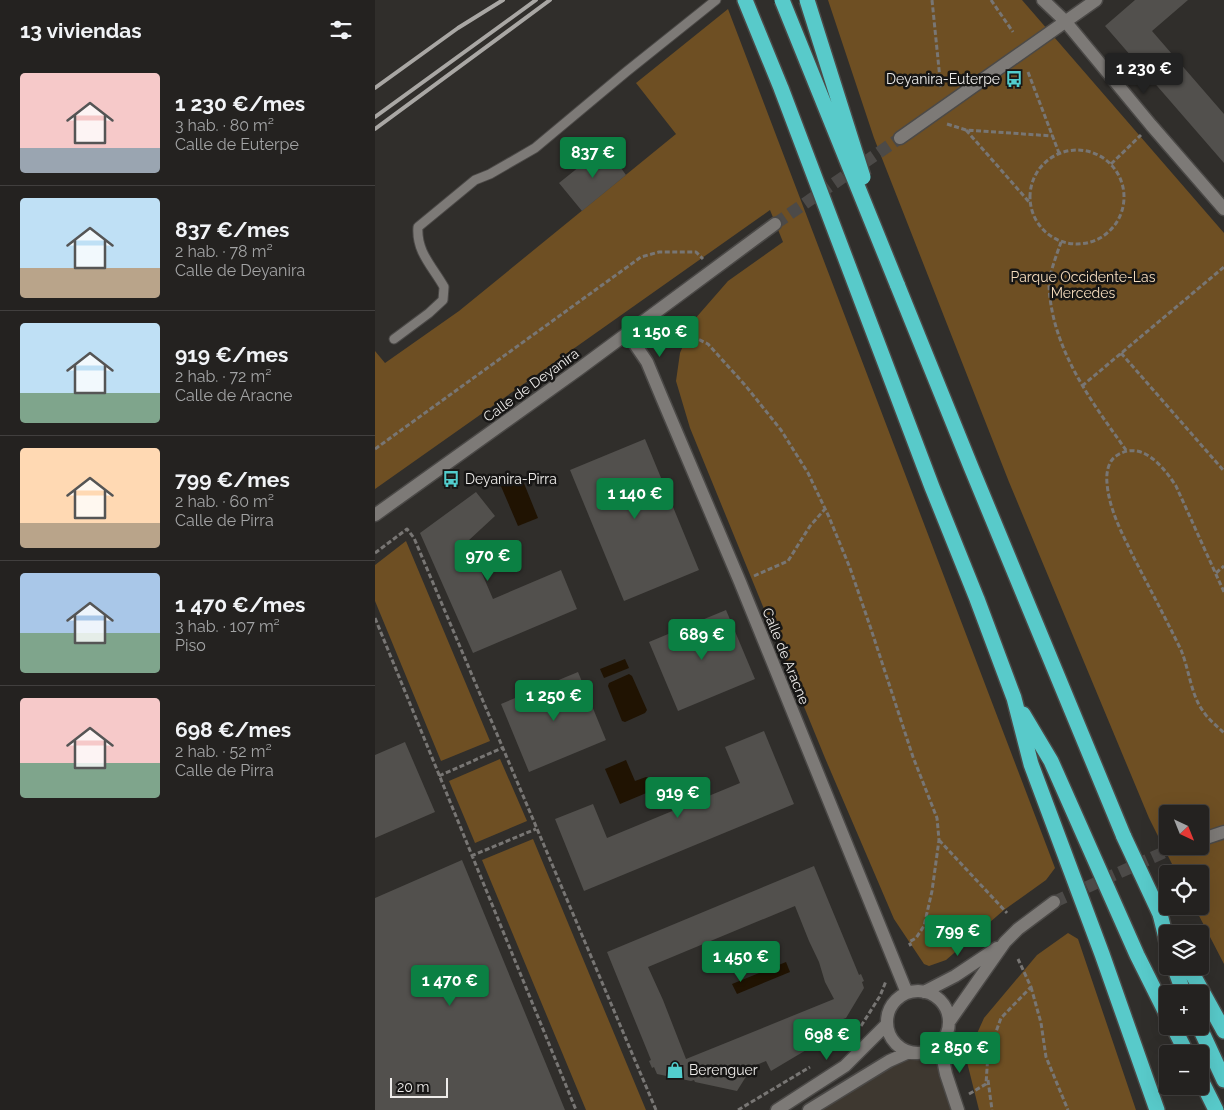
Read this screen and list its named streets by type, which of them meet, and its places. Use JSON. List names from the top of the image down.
{
  "streets": {
    "street": ["Calle de Deyanira", "Calle de Aracne"]
  },
  "crossings": [
    ["Calle de Deyanira", "Calle de Aracne"]
  ],
  "parks": ["Parque Occidente-Las Mercedes"],
  "places": {
    "bus stop": ["Deyanira-Euterpe", "Deyanira-Pirra"],
    "shop": ["Berenguer"]
  },
  "scale_bar": "20 m",
  "north": "bottom right",
  "page": {
    "heading": "13 viviendas",
    "price": [
      "1 230 €",
      "837 €",
      "1 150 €",
      "1 140 €",
      "970 €",
      "689 €",
      "1 250 €",
      "919 €",
      "799 €",
      "1 450 €",
      "1 470 €",
      "698 €",
      "2 850 €"
    ],
    "list": [
      {
        "name": "1 230 €/mes",
        "note": "3 hab. · 80 m² · Calle de Euterpe"
      },
      {
        "name": "837 €/mes",
        "note": "2 hab. · 78 m² · Calle de Deyanira"
      },
      {
        "name": "919 €/mes",
        "note": "2 hab. · 72 m² · Calle de Aracne"
      },
      {
        "name": "799 €/mes",
        "note": "2 hab. · 60 m² · Calle de Pirra"
      },
      {
        "name": "1 470 €/mes",
        "note": "3 hab. · 107 m² · Piso"
      },
      {
        "name": "698 €/mes",
        "note": "2 hab. · 52 m² · Calle de Pirra"
      }
    ],
    "map_buttons": ["+", "−"],
    "scale": "20 m"
  }
}
